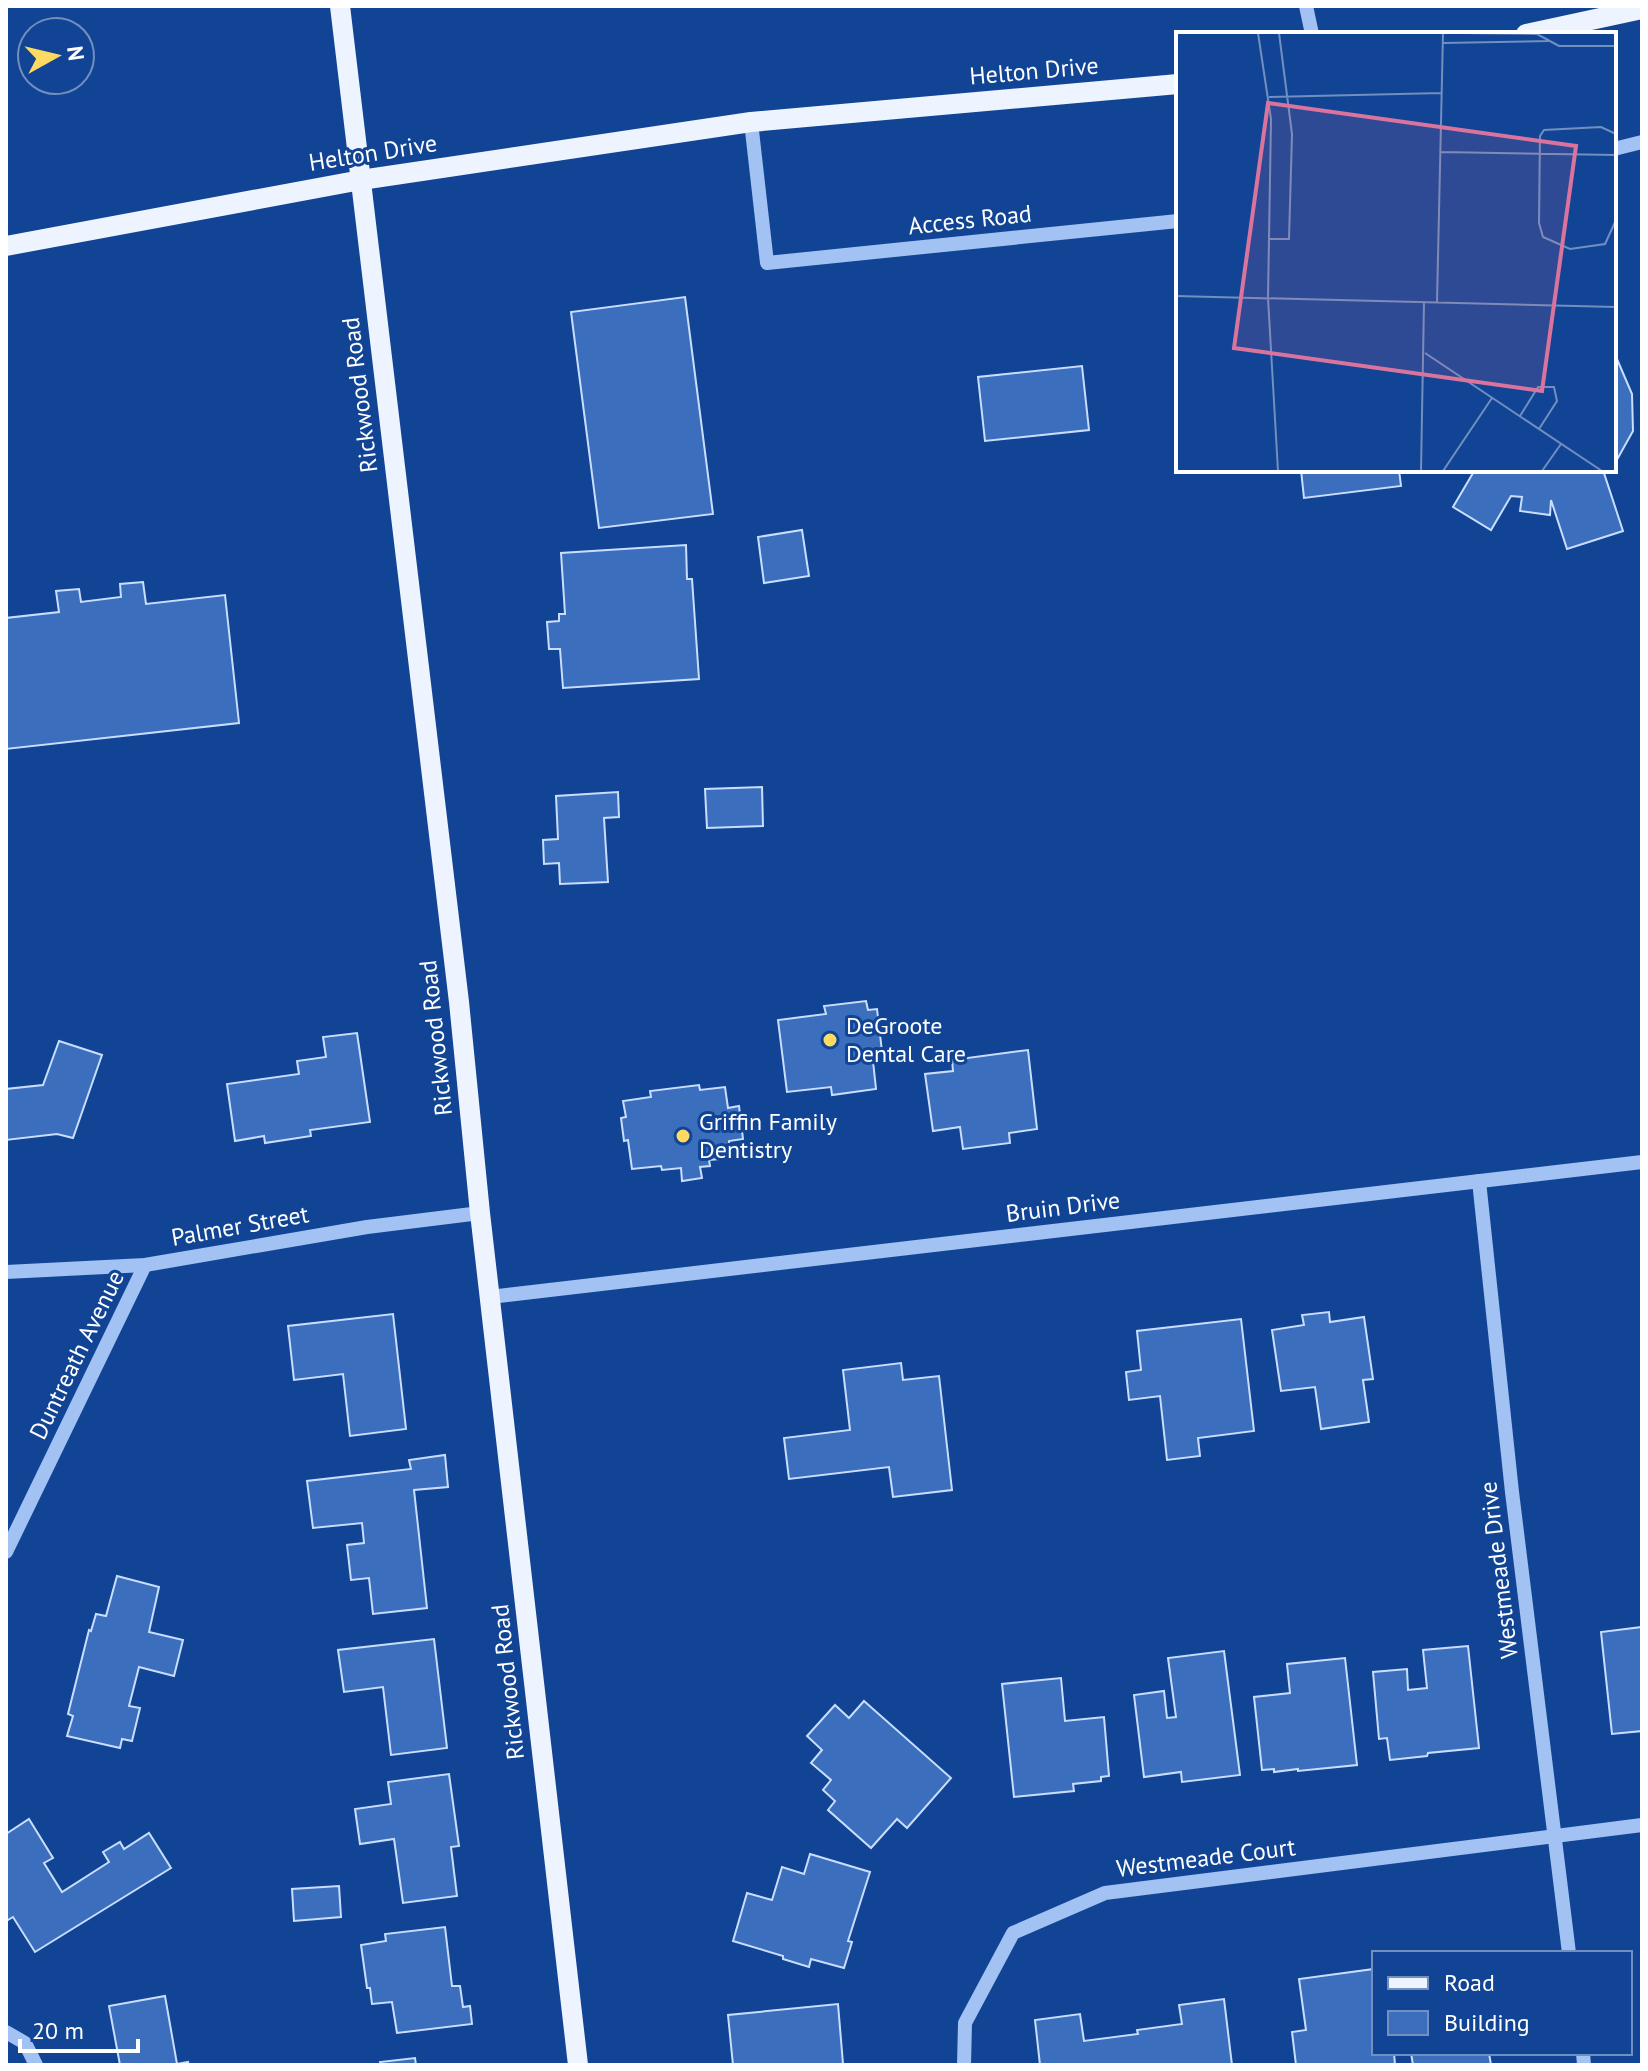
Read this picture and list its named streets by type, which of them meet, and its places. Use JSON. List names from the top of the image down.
{
  "streets": {
    "main road": ["Helton Drive", "Rickwood Road"],
    "street": [
      "Access Road",
      "Bruin Drive",
      "Palmer Street",
      "Duntreath Avenue",
      "Westmeade Drive",
      "Westmeade Court"
    ]
  },
  "crossings": [
    ["Helton Drive", "Access Road"],
    ["Helton Drive", "Rickwood Road"],
    ["Rickwood Road", "Bruin Drive"],
    ["Rickwood Road", "Palmer Street"],
    ["Bruin Drive", "Westmeade Drive"],
    ["Palmer Street", "Duntreath Avenue"],
    ["Westmeade Drive", "Westmeade Court"]
  ],
  "places": ["DeGroote Dental Care", "Griffin Family Dentistry"],
  "legend": ["Road", "Building"],
  "scale_bar": "20 m",
  "north": "right"
}
